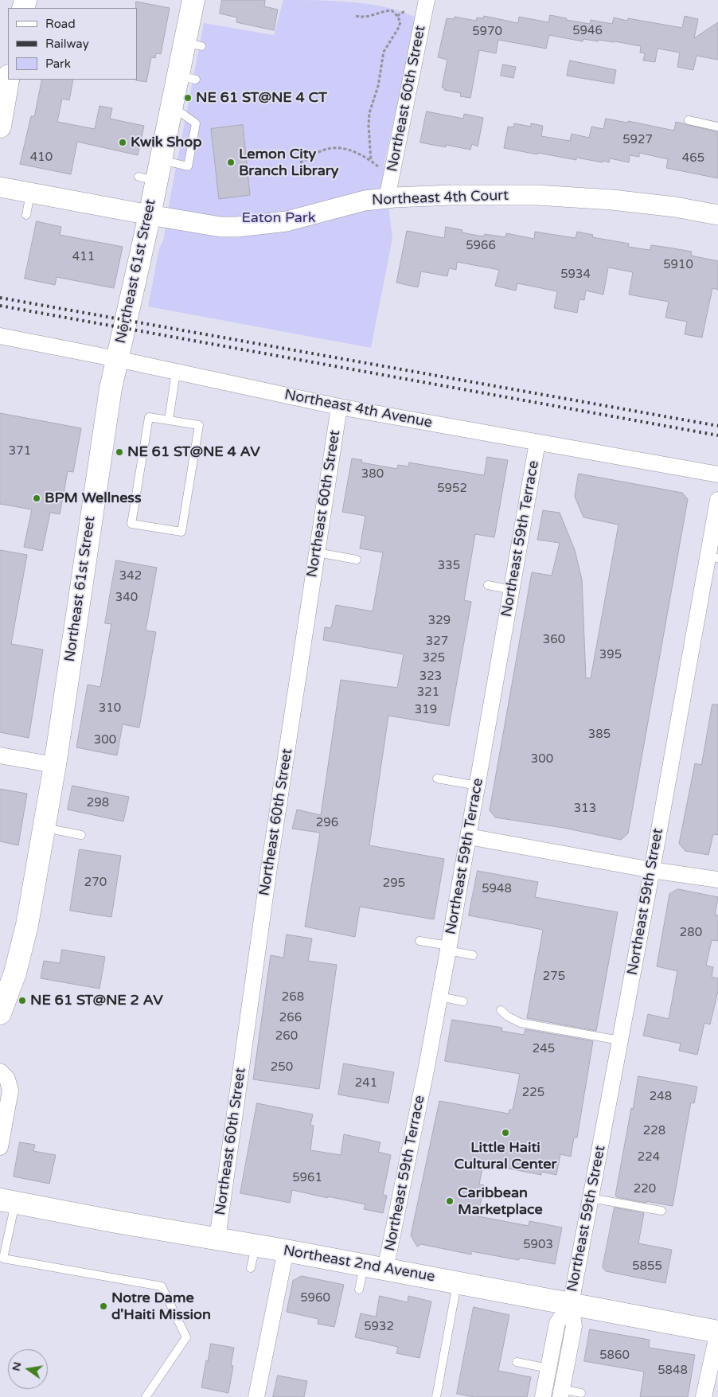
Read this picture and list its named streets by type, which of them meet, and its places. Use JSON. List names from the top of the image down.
{
  "streets": {
    "main road": ["Northeast 61st Street", "Northeast 2nd Avenue"],
    "street": [
      "Northeast 60th Street",
      "Northeast 4th Court",
      "Northeast 4th Avenue",
      "Northeast 59th Terrace",
      "Northeast 59th Street"
    ]
  },
  "crossings": [
    ["Northeast 60th Street", "Northeast 4th Court"],
    ["Northeast 60th Street", "Northeast 4th Avenue"],
    ["Northeast 60th Street", "Northeast 2nd Avenue"],
    ["Northeast 4th Court", "Northeast 61st Street"],
    ["Northeast 61st Street", "Northeast 4th Avenue"],
    ["Northeast 4th Avenue", "Northeast 59th Terrace"],
    ["Northeast 59th Terrace", "Northeast 2nd Avenue"],
    ["Northeast 59th Street", "Northeast 2nd Avenue"]
  ],
  "parks": ["Eaton Park"],
  "places": [
    "NE 61 ST@NE 4 CT",
    "Kwik Shop",
    "Lemon City Branch Library",
    "NE 61 ST@NE 4 AV",
    "BPM Wellness",
    "NE 61 ST@NE 2 AV",
    "Little Haiti Cultural Center",
    "Caribbean Marketplace",
    "Notre Dame d'Haiti Mission"
  ],
  "house_numbers": [
    "5946",
    "5970",
    "5927",
    "410",
    "465",
    "5966",
    "411",
    "5910",
    "5934",
    "371",
    "380",
    "5952",
    "335",
    "342",
    "340",
    "329",
    "360",
    "327",
    "395",
    "325",
    "323",
    "321",
    "310",
    "319",
    "385",
    "300",
    "300",
    "298",
    "313",
    "296",
    "270",
    "295",
    "5948",
    "280",
    "275",
    "268",
    "266",
    "260",
    "245",
    "250",
    "241",
    "225",
    "248",
    "228",
    "224",
    "5961",
    "220",
    "5903",
    "5855",
    "5960",
    "5932",
    "5860",
    "5848"
  ],
  "legend": ["Road", "Railway", "Park"],
  "north": "left"
}
